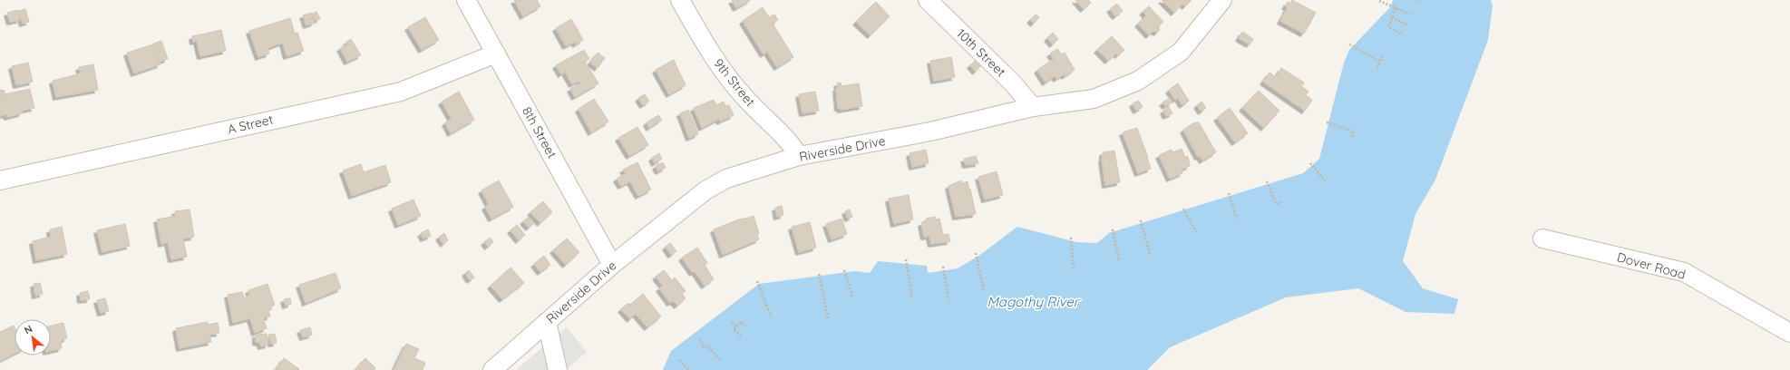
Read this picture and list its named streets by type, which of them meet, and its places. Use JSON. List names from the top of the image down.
{
  "streets": {
    "street": [
      "10th Street",
      "9th Street",
      "A Street",
      "8th Street",
      "Riverside Drive",
      "Dover Road"
    ]
  },
  "crossings": [
    ["10th Street", "Riverside Drive"],
    ["9th Street", "Riverside Drive"],
    ["A Street", "8th Street"],
    ["8th Street", "Riverside Drive"]
  ],
  "water": ["Magothy River"],
  "north": "top left"
}
